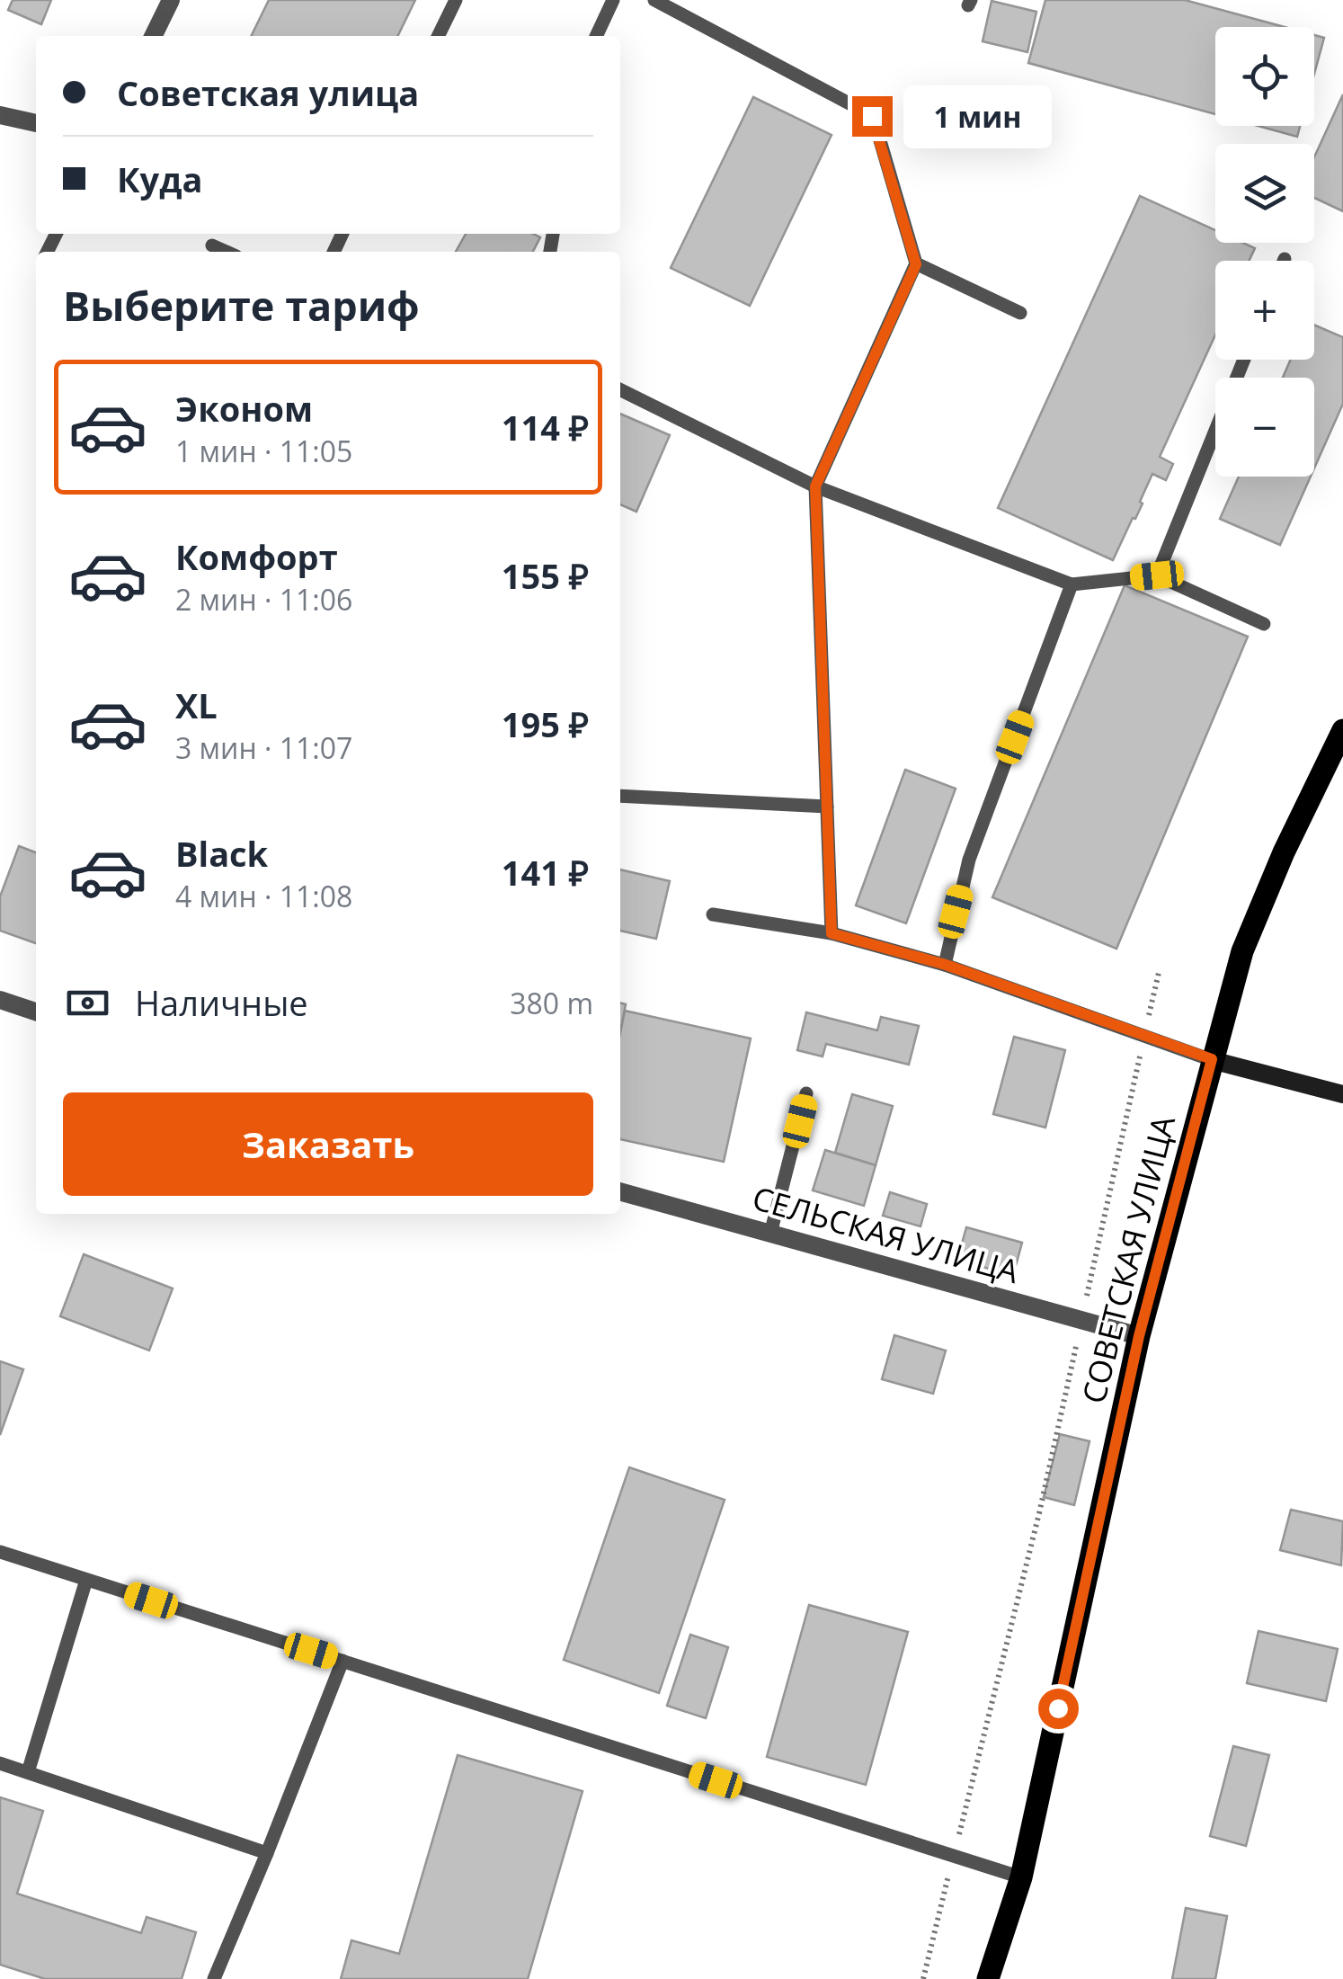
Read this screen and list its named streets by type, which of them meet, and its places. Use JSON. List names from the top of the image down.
{
  "streets": {
    "main road": ["СОВЕТСКАЯ УЛИЦА"],
    "street": ["СЕЛЬСКАЯ УЛИЦА"]
  },
  "crossings": [
    ["СЕЛЬСКАЯ УЛИЦА", "СОВЕТСКАЯ УЛИЦА"]
  ],
  "page": {
    "map_buttons": ["+", "−"],
    "banner": ["Советская улица", "Куда"],
    "bubble": "1 мин",
    "heading": "Выберите тариф",
    "list": [
      {
        "name": "Эконом",
        "note": "1 мин · 11:05",
        "value": "114 ₽"
      },
      {
        "name": "Комфорт",
        "note": "2 мин · 11:06",
        "value": "155 ₽"
      },
      {
        "name": "XL",
        "note": "3 мин · 11:07",
        "value": "195 ₽"
      },
      {
        "name": "Black",
        "note": "4 мин · 11:08",
        "value": "141 ₽"
      }
    ],
    "pay": ["Наличные", "380 m"],
    "buttons": "Заказать"
  }
}
